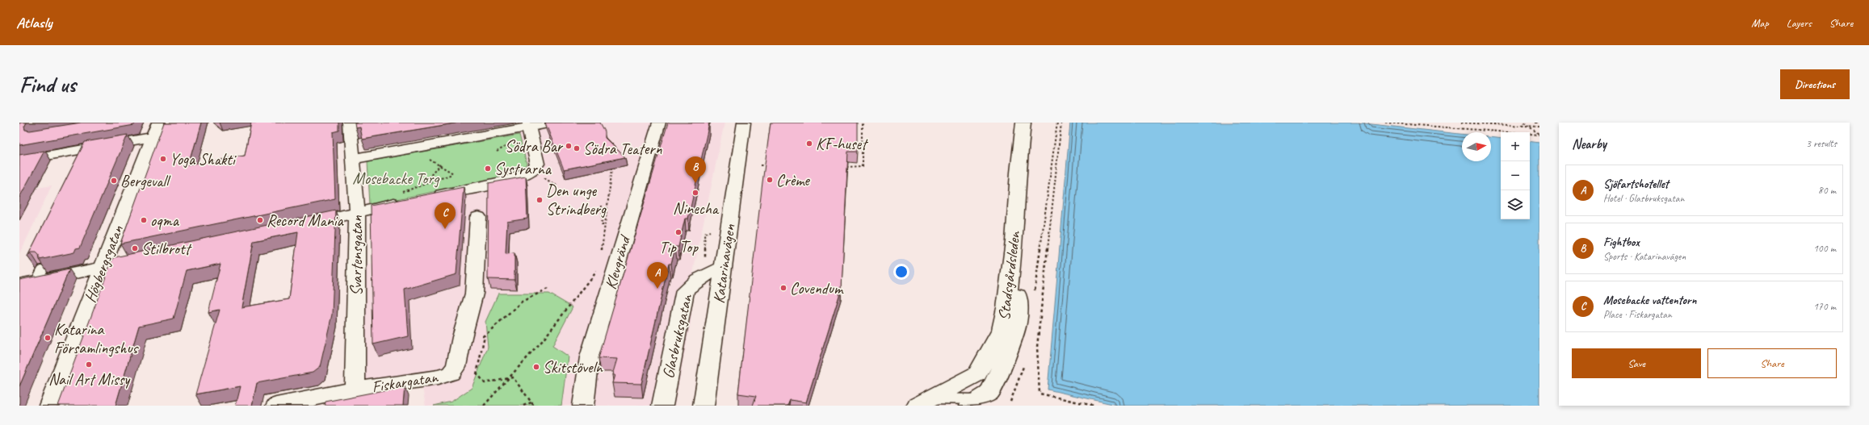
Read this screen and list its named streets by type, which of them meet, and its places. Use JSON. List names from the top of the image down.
{
  "streets": {
    "main road": ["Stadsgårdsleden"],
    "street": [
      "Svartensgatan",
      "Klevgränd",
      "Högbergsgatan",
      "Katarinavägen",
      "Glasbruksgatan",
      "Fiskargatan"
    ]
  },
  "crossings": [
    ["Svartensgatan", "Fiskargatan"],
    ["Katarinavägen", "Glasbruksgatan"]
  ],
  "parks": ["Mosebacke Torg"],
  "places": [
    "KF-huset",
    "Södra Bar",
    "Södra Teatern",
    "Yoga Shakti",
    "Systrarna",
    "Crème",
    "Bergevall",
    "Ninecha",
    "Den unge Strindberg",
    "oqma",
    "Record Mania",
    "Tip Top",
    "Stilbrott",
    "Covendum",
    "Katarina Församlingshus",
    "Nail Art Missy",
    "Skitstöveln"
  ],
  "north": "right",
  "page": {
    "header": "Atlasly",
    "nav": ["Map", "Layers", "Share"],
    "buttons": [
      "Directions",
      ["Save", "Share"]
    ],
    "title": "Find us",
    "heading": ["Nearby", "3 results"],
    "map_buttons": ["+", "−"],
    "pins": ["B", "C", "A"],
    "list": [
      {
        "mark": "A",
        "name": "Sjöfartshotellet",
        "note": "Hotel · Glasbruksgatan",
        "value": "80 m"
      },
      {
        "mark": "B",
        "name": "Fightbox",
        "note": "Sports · Katarinavägen",
        "value": "100 m"
      },
      {
        "mark": "C",
        "name": "Mosebacke vattentorn",
        "note": "Place · Fiskargatan",
        "value": "170 m"
      }
    ]
  }
}
